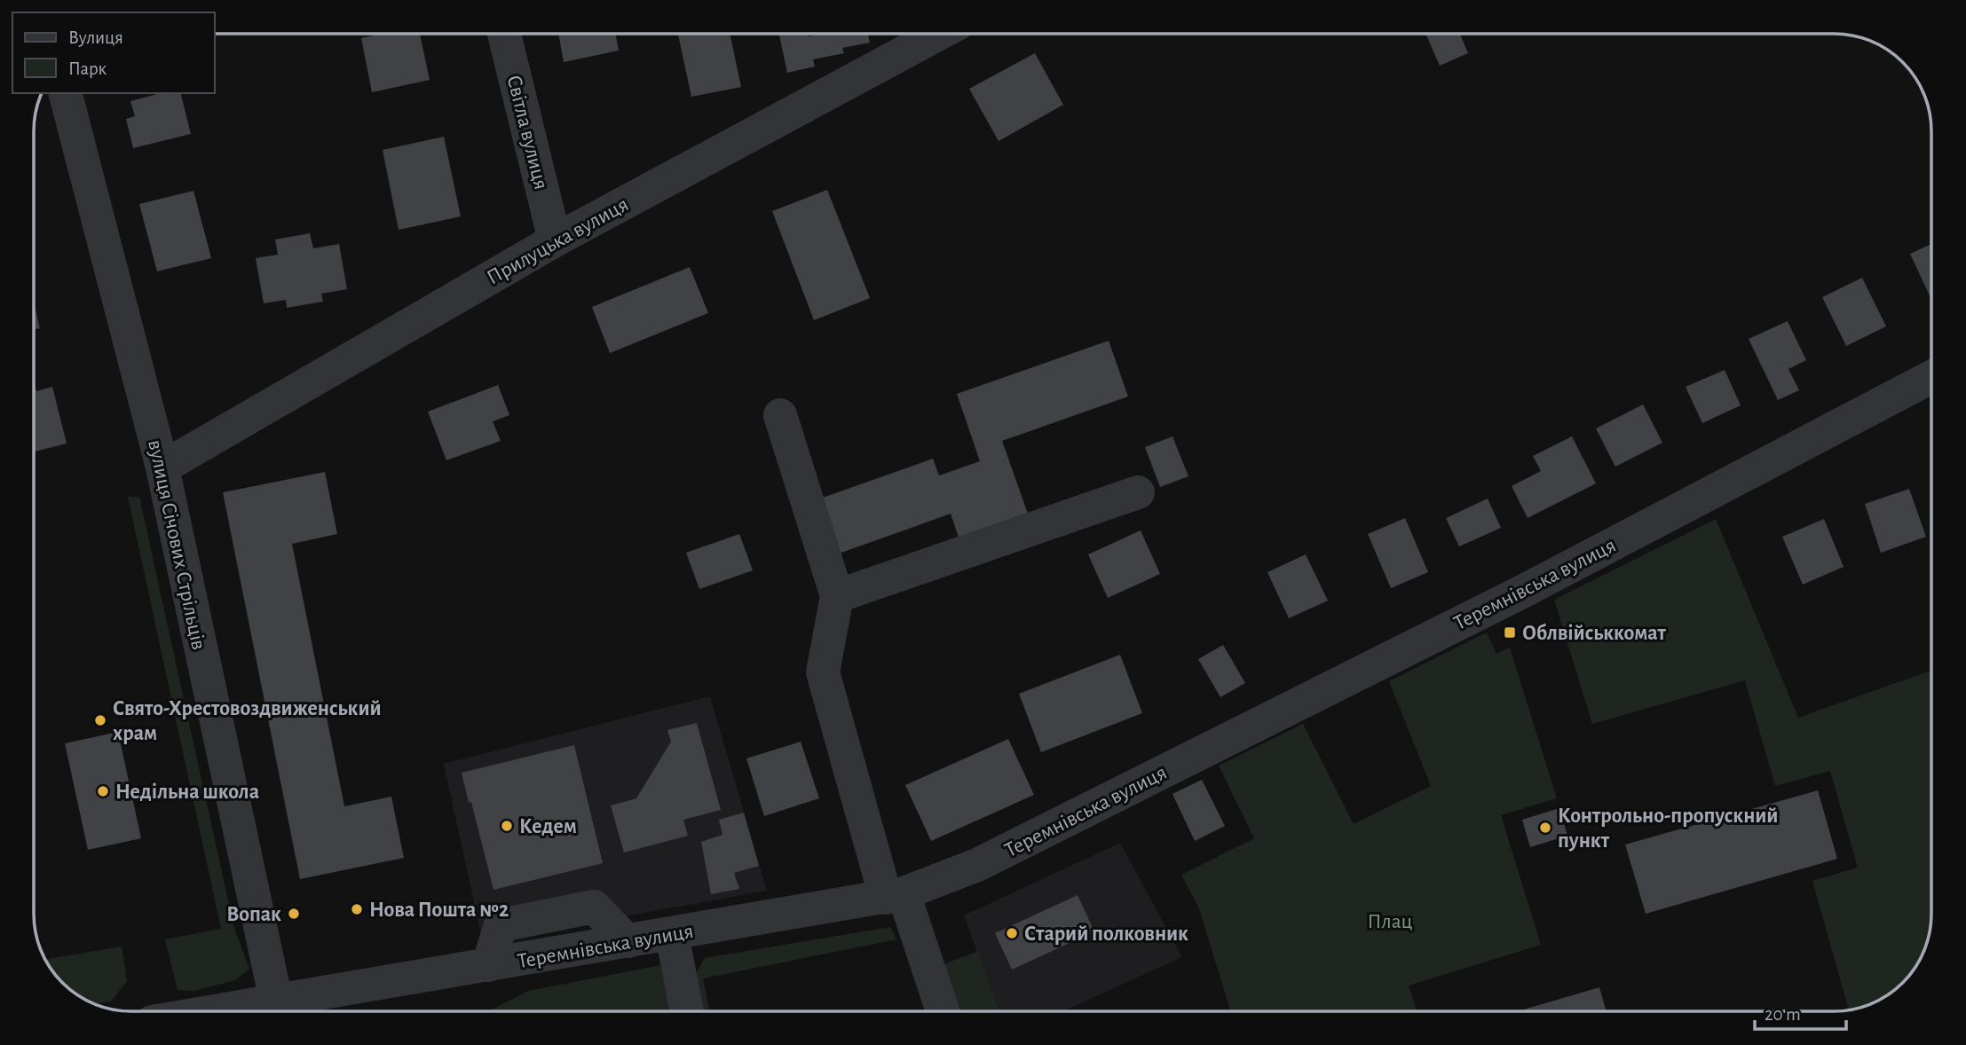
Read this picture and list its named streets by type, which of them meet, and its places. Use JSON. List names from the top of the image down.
{
  "streets": {
    "street": [
      "Світла вулиця",
      "Прилуцька вулиця",
      "вулиця Січових Стрільців",
      "Теремнівська вулиця"
    ]
  },
  "crossings": [
    ["Світла вулиця", "Прилуцька вулиця"],
    ["Прилуцька вулиця", "вулиця Січових Стрільців"],
    ["вулиця Січових Стрільців", "Теремнівська вулиця"]
  ],
  "parks": ["Плац"],
  "places": {
    "transit": ["Облвійськкомат"],
    "other": [
      "Свято-Хрестовоздвиженський храм",
      "Недільна школа",
      "Кедем",
      "Контрольно-пропускний пункт",
      "Нова Пошта №2",
      "Вопак",
      "Старий полковник"
    ]
  },
  "legend": ["Вулиця", "Парк"],
  "scale_bar": "20 m"
}
